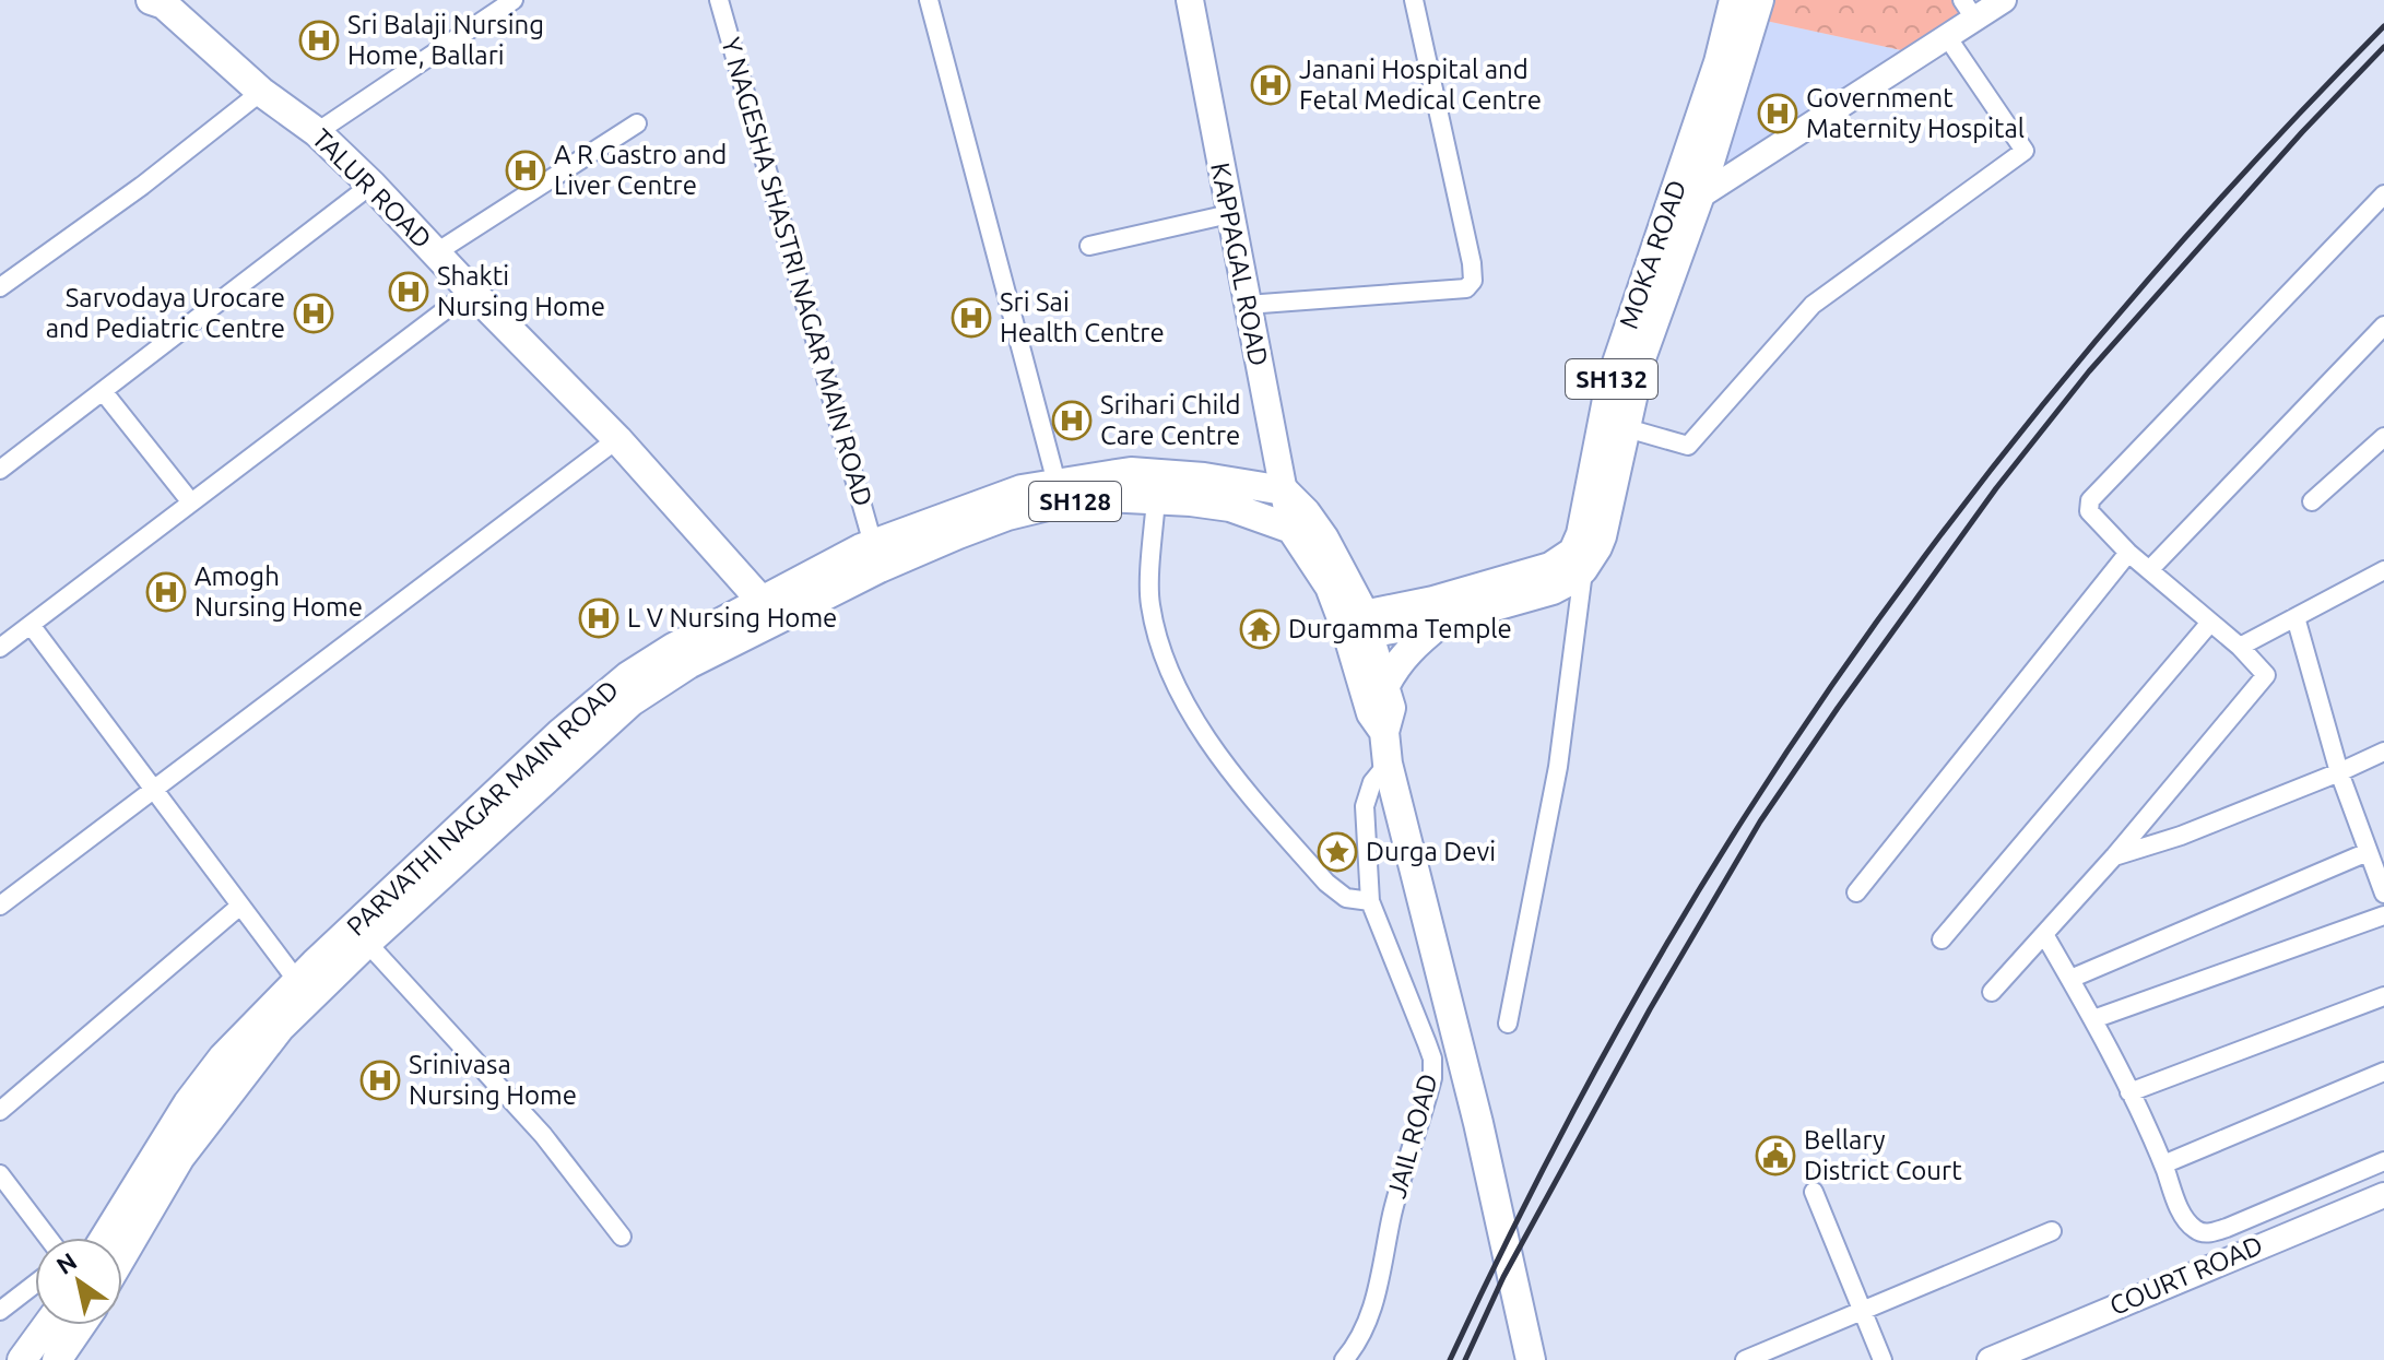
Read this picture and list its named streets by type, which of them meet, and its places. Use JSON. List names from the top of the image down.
{
  "streets": {
    "main road": [
      "TALUR ROAD",
      "MOKA ROAD",
      "KAPPAGAL ROAD",
      "SH132",
      "SH128",
      "PARVATHI NAGAR MAIN ROAD"
    ],
    "street": ["Y NAGESHA SHASTRI NAGAR MAIN ROAD", "JAIL ROAD", "COURT ROAD"]
  },
  "crossings": [
    ["TALUR ROAD", "SH128"],
    ["TALUR ROAD", "PARVATHI NAGAR MAIN ROAD"],
    ["KAPPAGAL ROAD", "SH128"],
    ["KAPPAGAL ROAD", "PARVATHI NAGAR MAIN ROAD"],
    ["Y NAGESHA SHASTRI NAGAR MAIN ROAD", "PARVATHI NAGAR MAIN ROAD"],
    ["SH128", "PARVATHI NAGAR MAIN ROAD"]
  ],
  "places": {
    "hospital": [
      "Sri Balaji Nursing Home, Ballari",
      "Janani Hospital and Fetal Medical Centre",
      "Government Maternity Hospital",
      "A R Gastro and Liver Centre",
      "Shakti Nursing Home",
      "Sarvodaya Urocare and Pediatric Centre",
      "Sri Sai Health Centre",
      "Srihari Child Care Centre",
      "Amogh Nursing Home",
      "L V Nursing Home",
      "Srinivasa Nursing Home"
    ],
    "temple": ["Durgamma Temple"],
    "place": ["Durga Devi"],
    "public building": ["Bellary District Court"]
  },
  "north": "top left"
}
